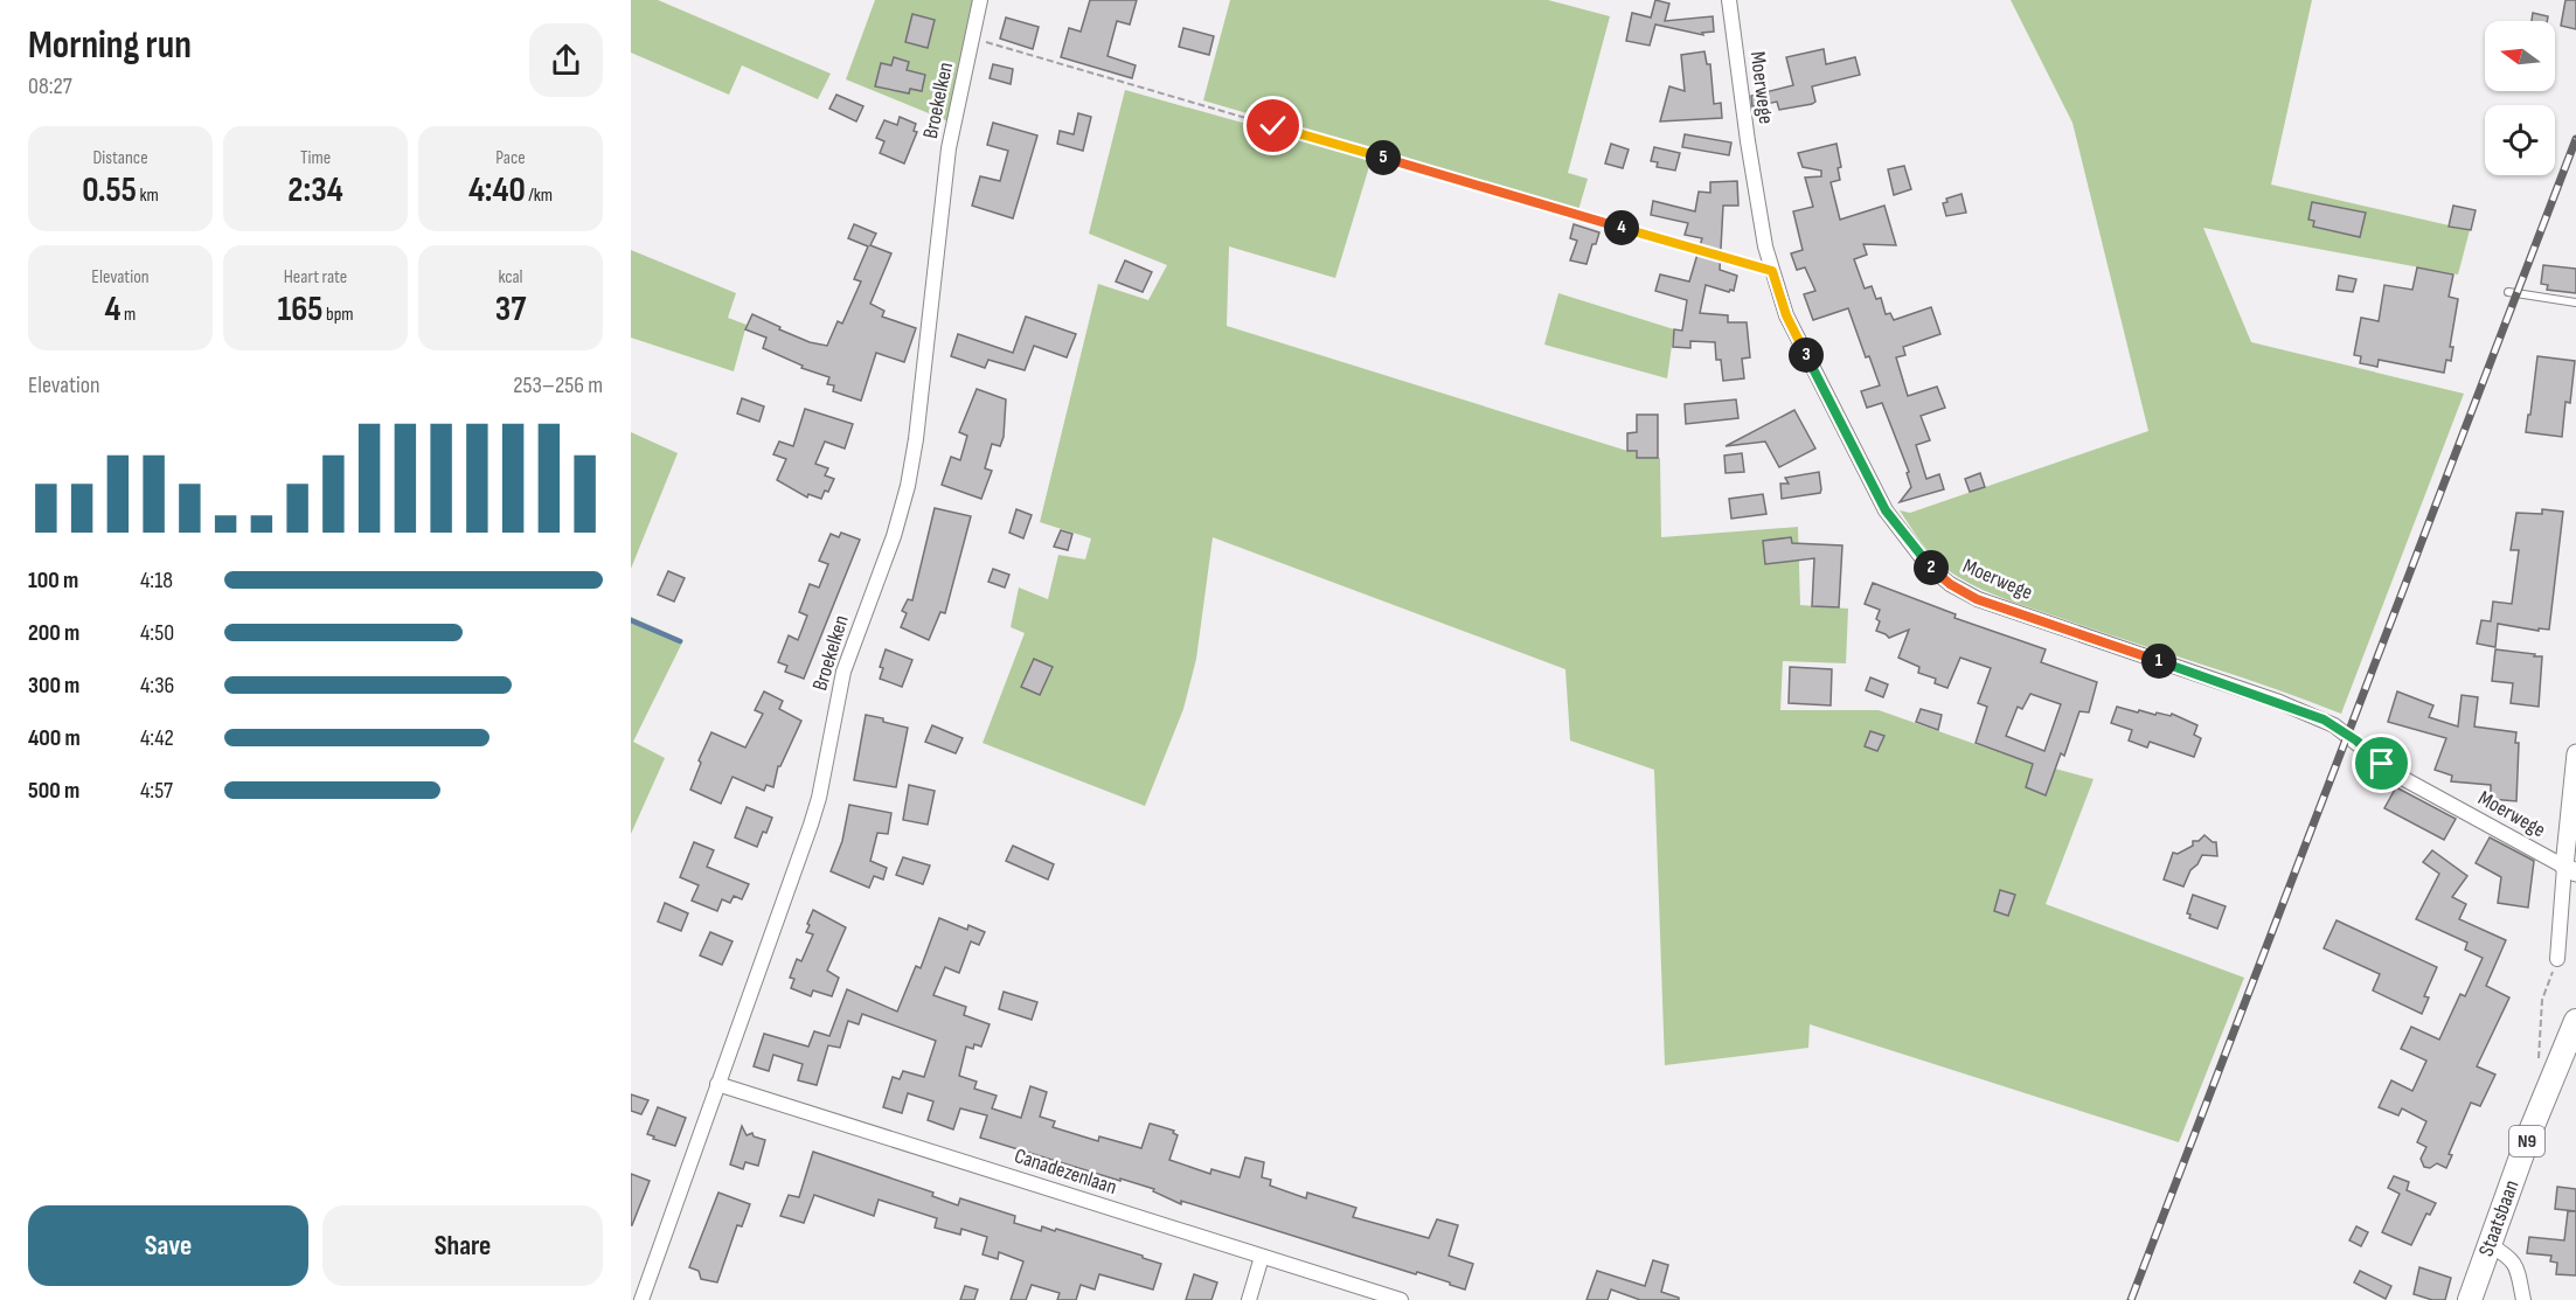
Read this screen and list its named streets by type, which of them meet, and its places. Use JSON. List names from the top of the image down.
{
  "streets": {
    "main road": ["N9", "Staatsbaan"],
    "street": ["Moerwege", "Broekelken", "Canadezenlaan"]
  },
  "crossings": [
    ["Broekelken", "Canadezenlaan"]
  ],
  "north": "left",
  "page": {
    "heading": ["Morning run", "08:27"],
    "stats": [
      ["Distance", "0.55 km"],
      ["Time", "2:34"],
      ["Pace", "4:40 /km"],
      ["Elevation", "4 m"],
      ["Heart rate", "165 bpm"],
      ["kcal", "37"]
    ],
    "pins": [
      "5",
      "4",
      "3",
      "2",
      "1"
    ],
    "chart": ["Elevation", "253–256 m"],
    "list": [
      {
        "name": "100 m",
        "note": "4:18"
      },
      {
        "name": "200 m",
        "note": "4:50"
      },
      {
        "name": "300 m",
        "note": "4:36"
      },
      {
        "name": "400 m",
        "note": "4:42"
      },
      {
        "name": "500 m",
        "note": "4:57"
      }
    ],
    "buttons": ["Save", "Share"]
  }
}
